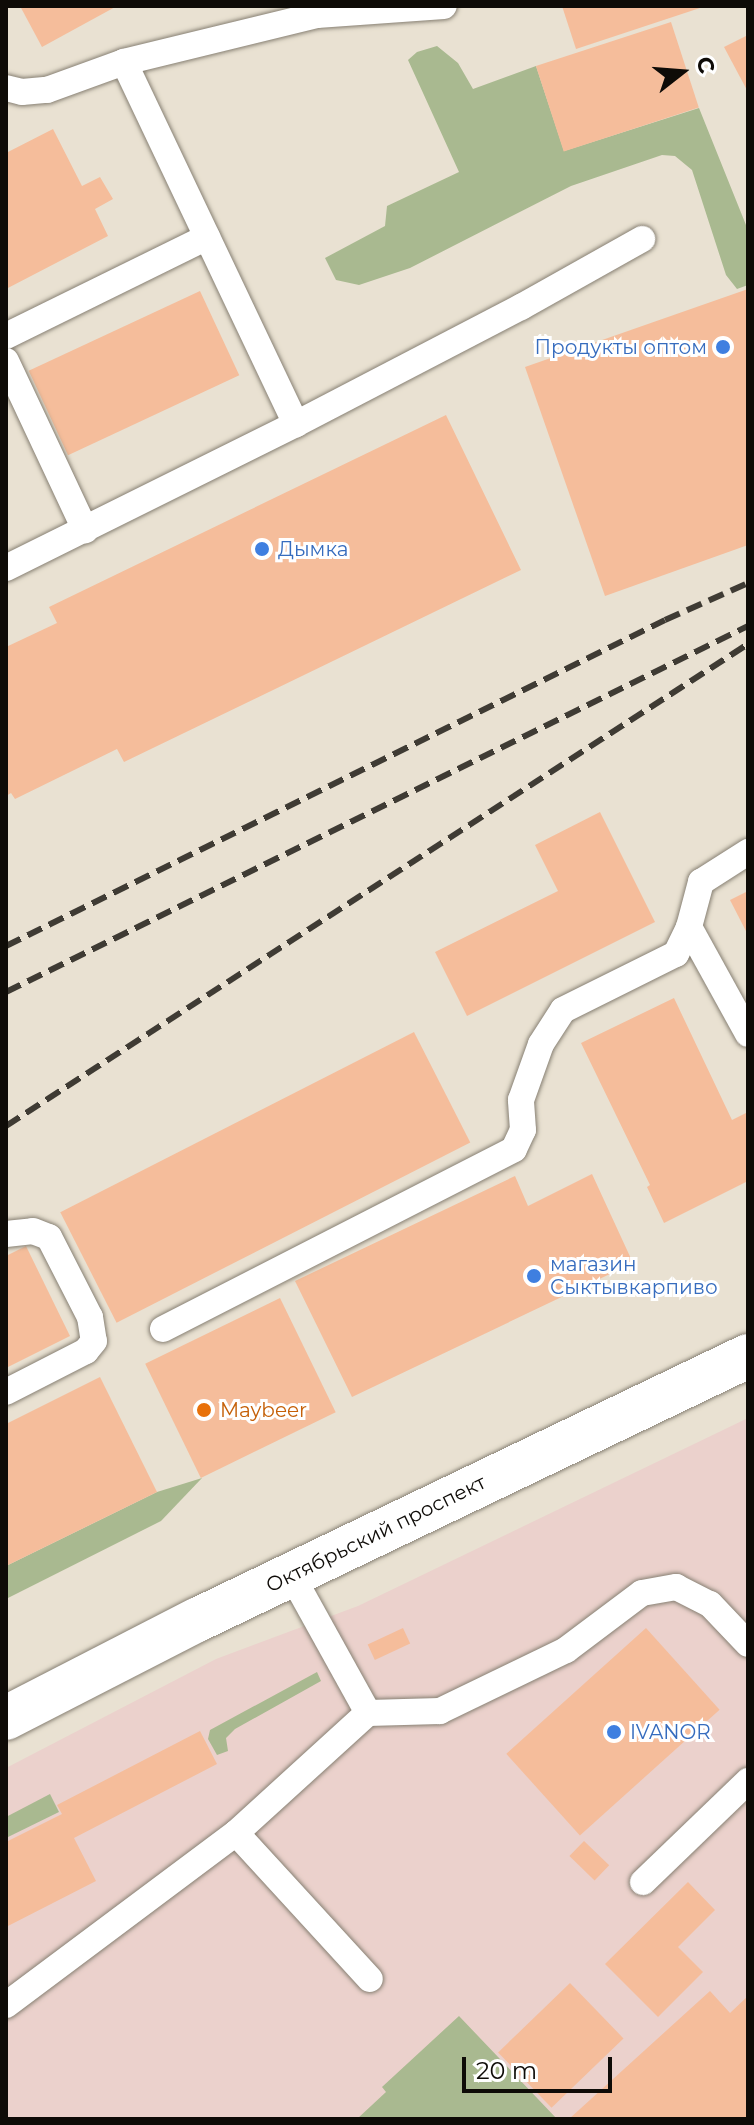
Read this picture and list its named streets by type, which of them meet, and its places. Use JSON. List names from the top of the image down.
{
  "streets": {
    "main road": ["Октябрьский проспект"]
  },
  "places": [
    "Продукты оптом",
    "Дымка",
    "магазин Сыктывкарпиво",
    "Maybeer",
    "IVANOR"
  ],
  "scale_bar": "20 m",
  "north": "right"
}
